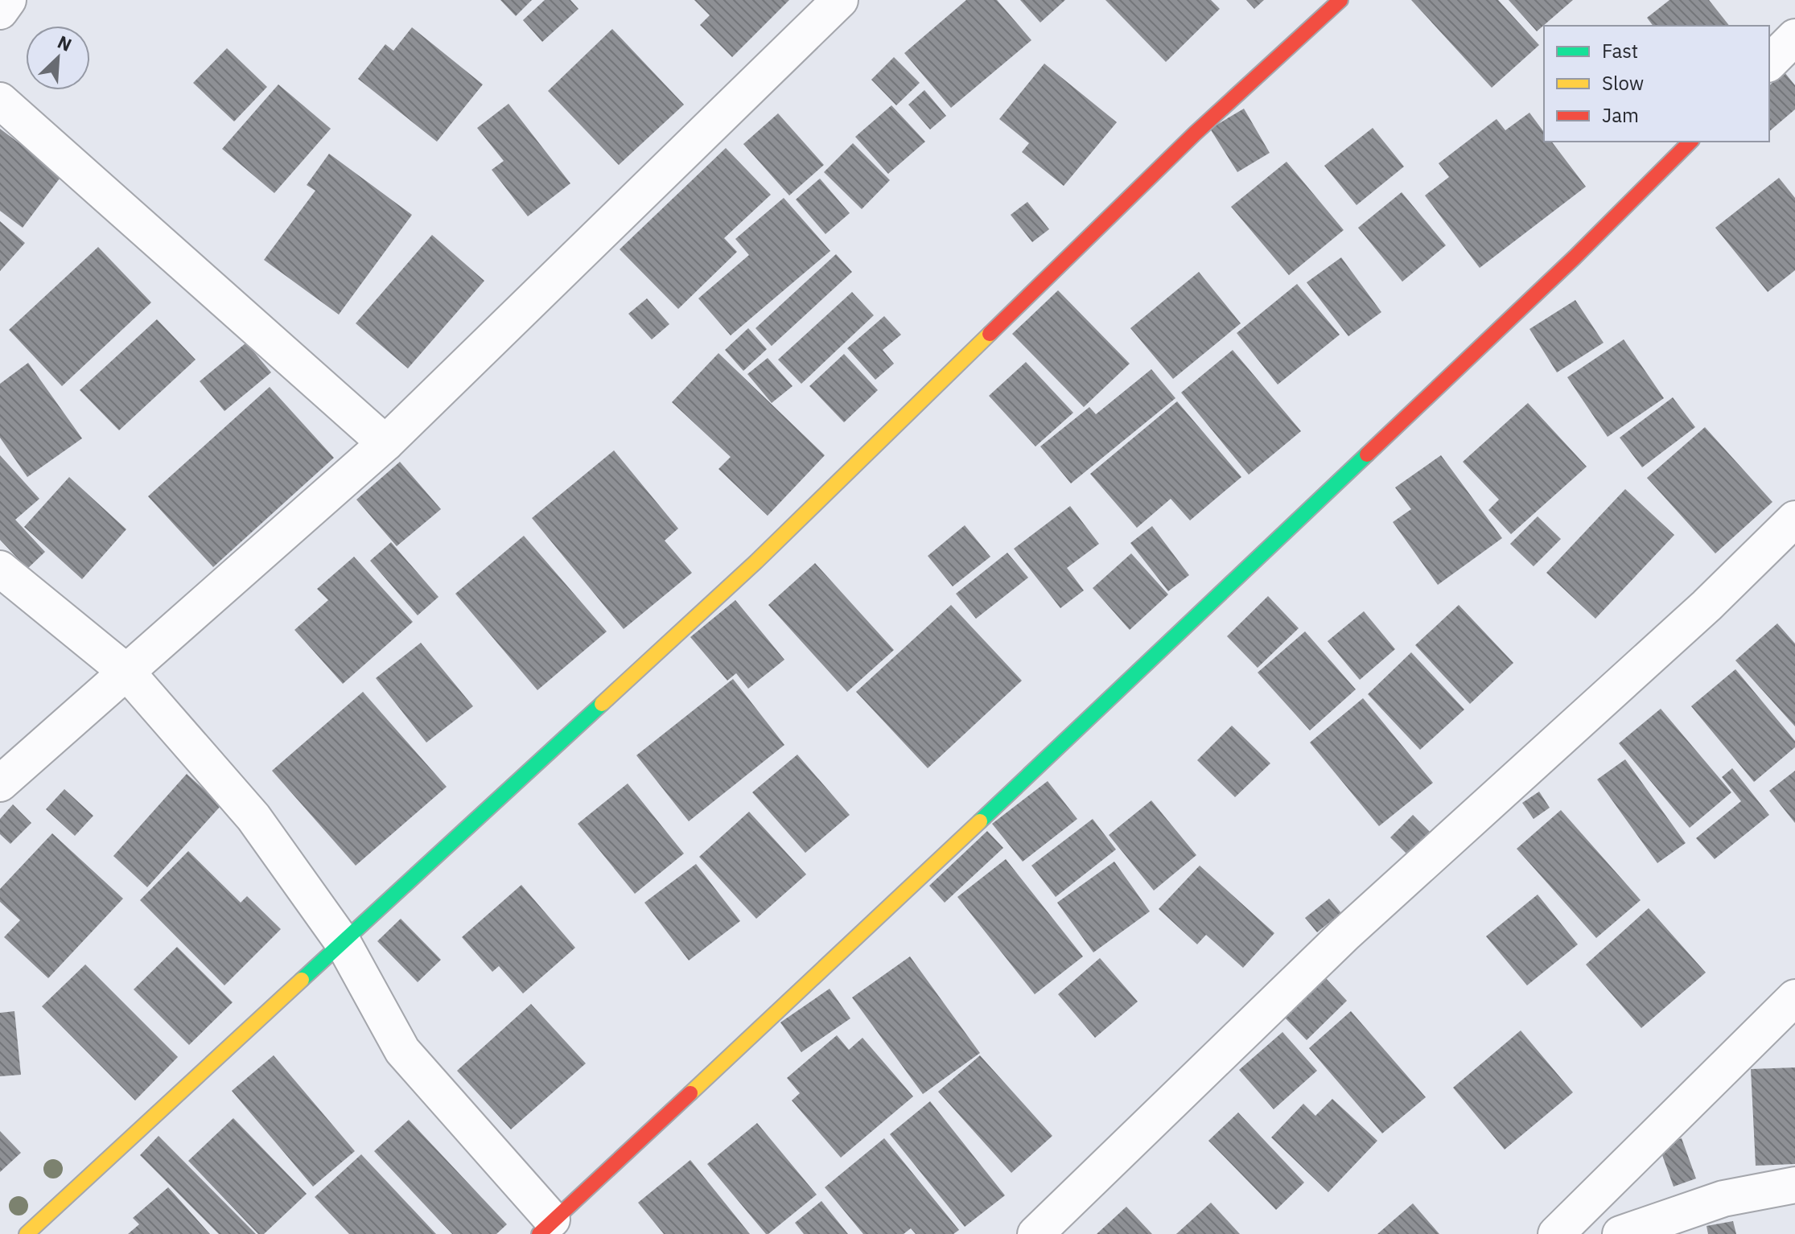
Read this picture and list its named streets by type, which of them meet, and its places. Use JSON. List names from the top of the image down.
{
  "legend": ["Fast", "Slow", "Jam"],
  "north": "top right"
}
